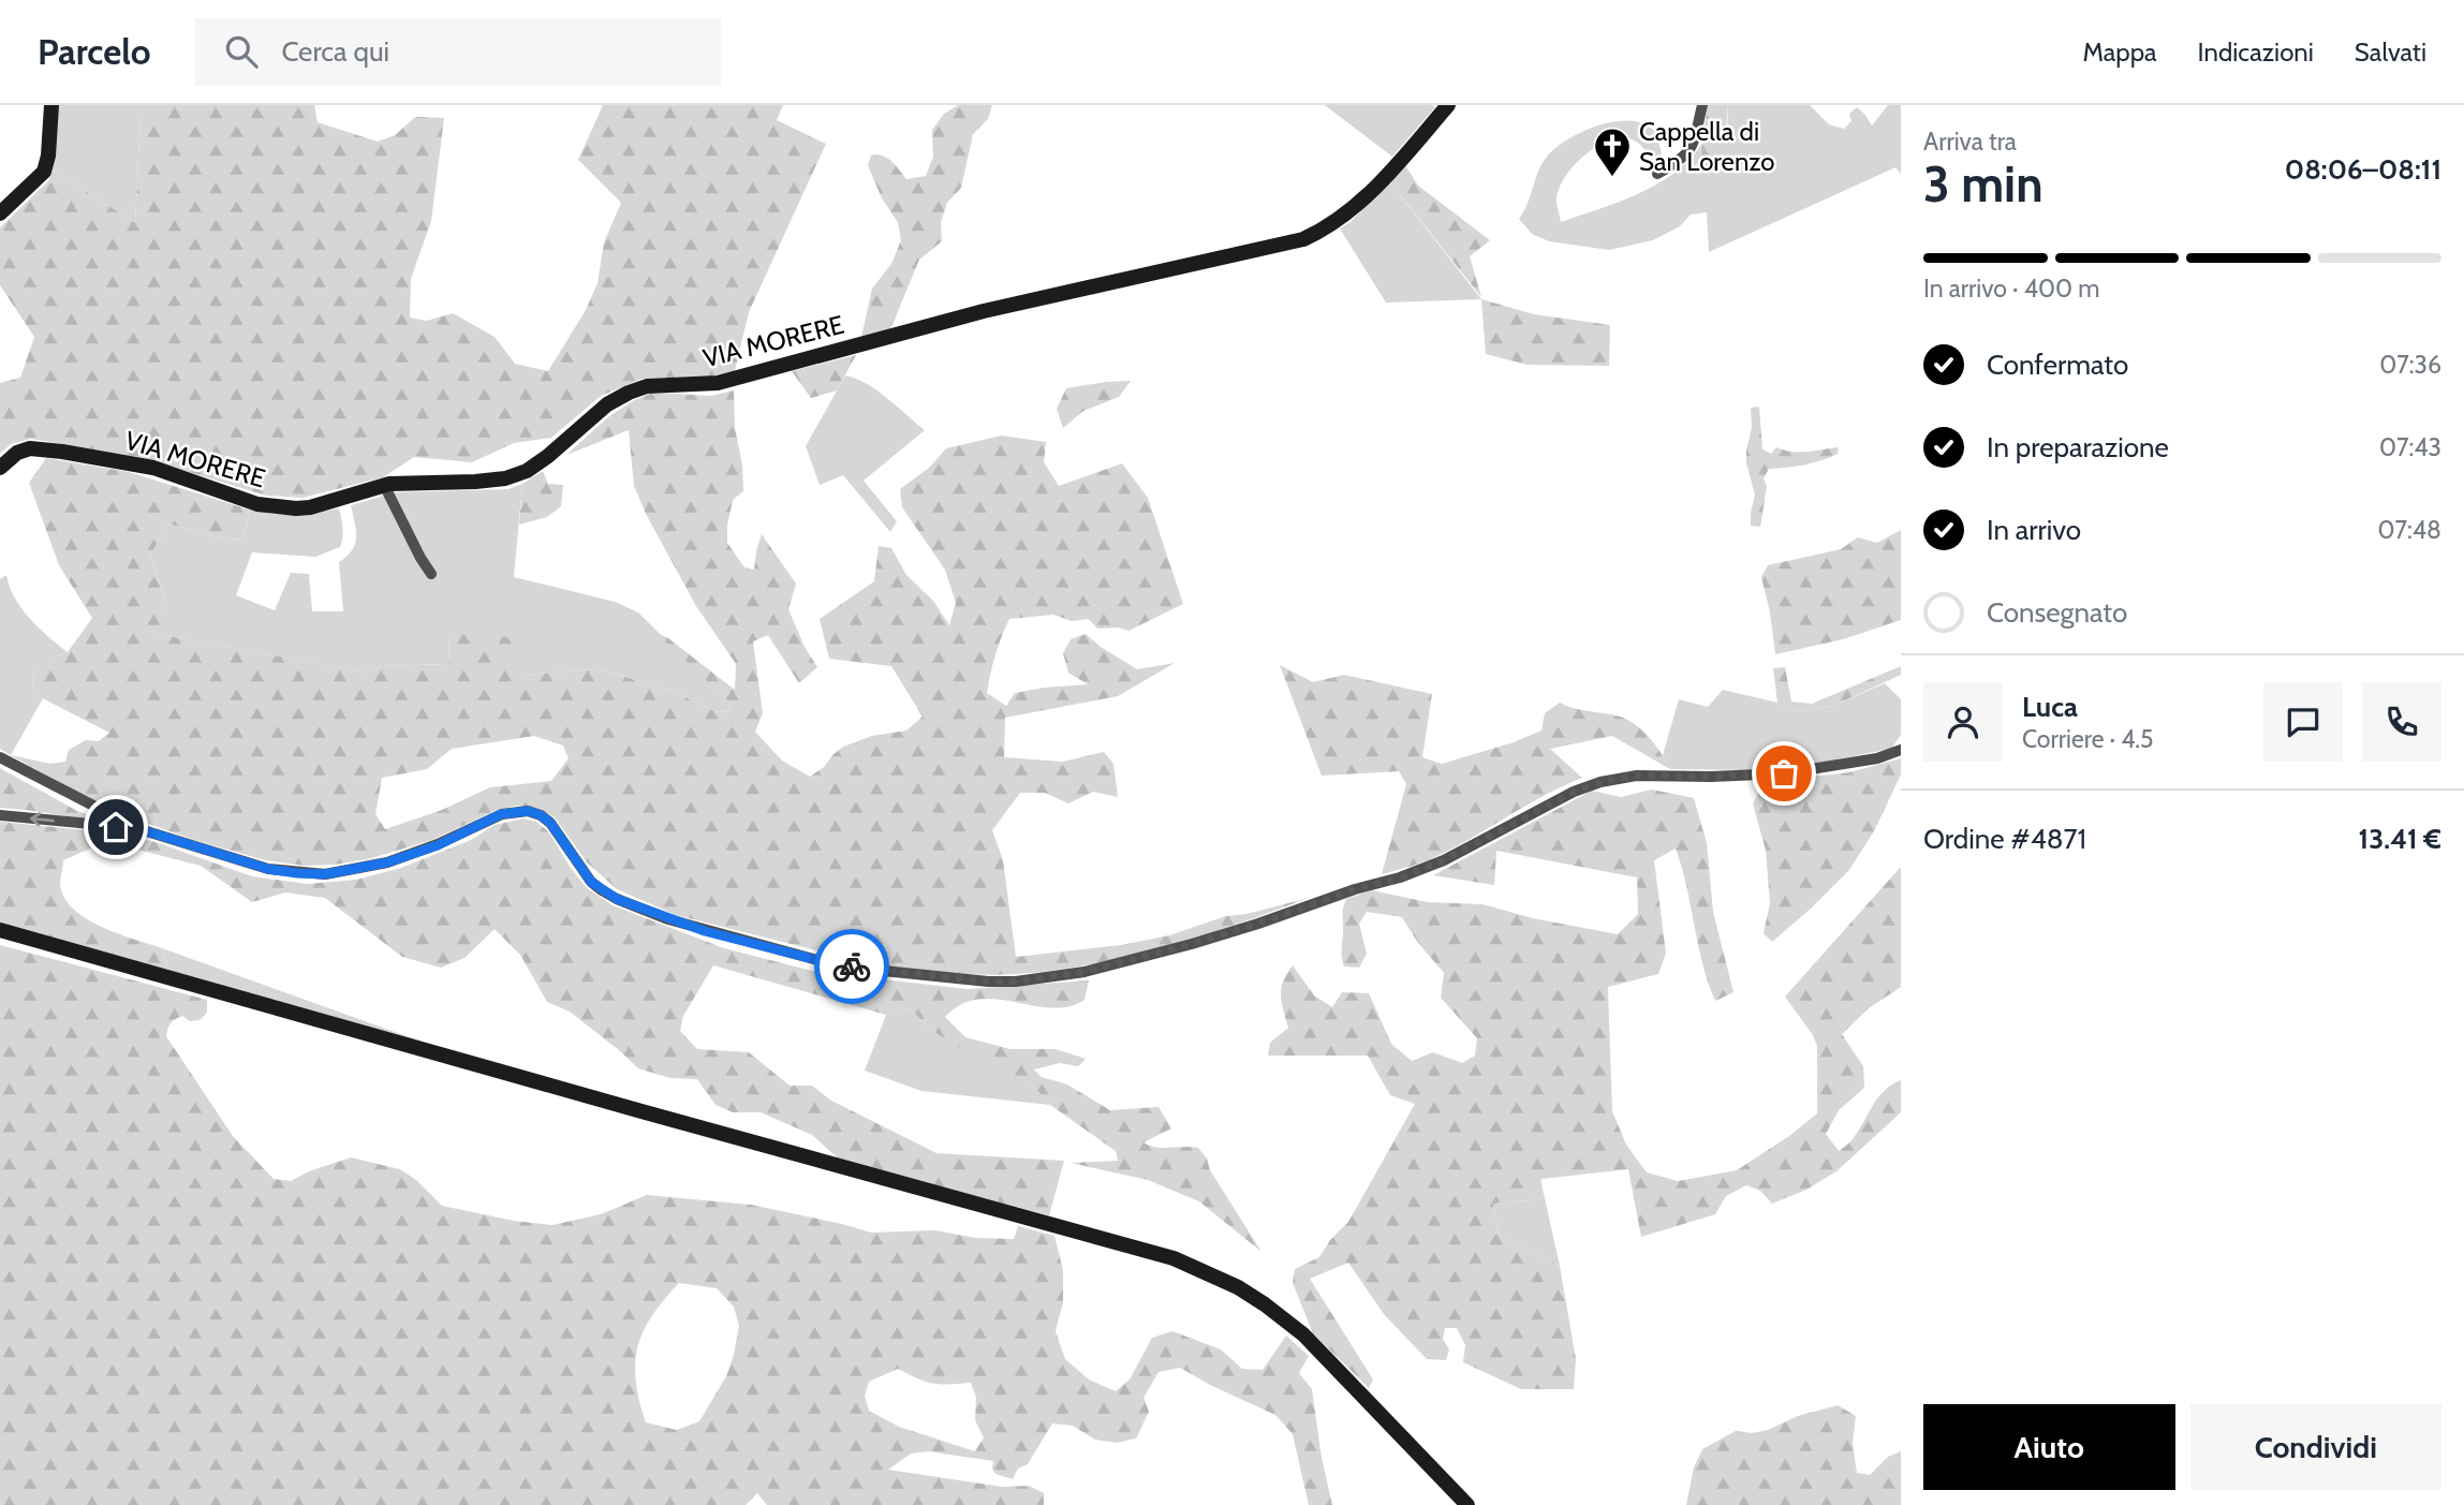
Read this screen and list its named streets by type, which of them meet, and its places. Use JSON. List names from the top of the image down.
{
  "streets": {
    "street": ["VIA MORERE"]
  },
  "places": {
    "church": ["Cappella di San Lorenzo"]
  },
  "page": {
    "header": "Parcelo",
    "search": "Cerca qui",
    "nav": ["Mappa", "Indicazioni", "Salvati"],
    "heading": ["3 min", "Arriva tra", "08:06–08:11"],
    "panel": [
      "Luca",
      "Corriere · 4.5",
      "Ordine #4871",
      "13.41 €"
    ],
    "bar": "In arrivo · 400 m",
    "list": [
      ["Confermato", "07:36"],
      ["In preparazione", "07:43"],
      ["In arrivo", "07:48"],
      "Consegnato"
    ],
    "buttons": ["Aiuto", "Condividi"]
  }
}
